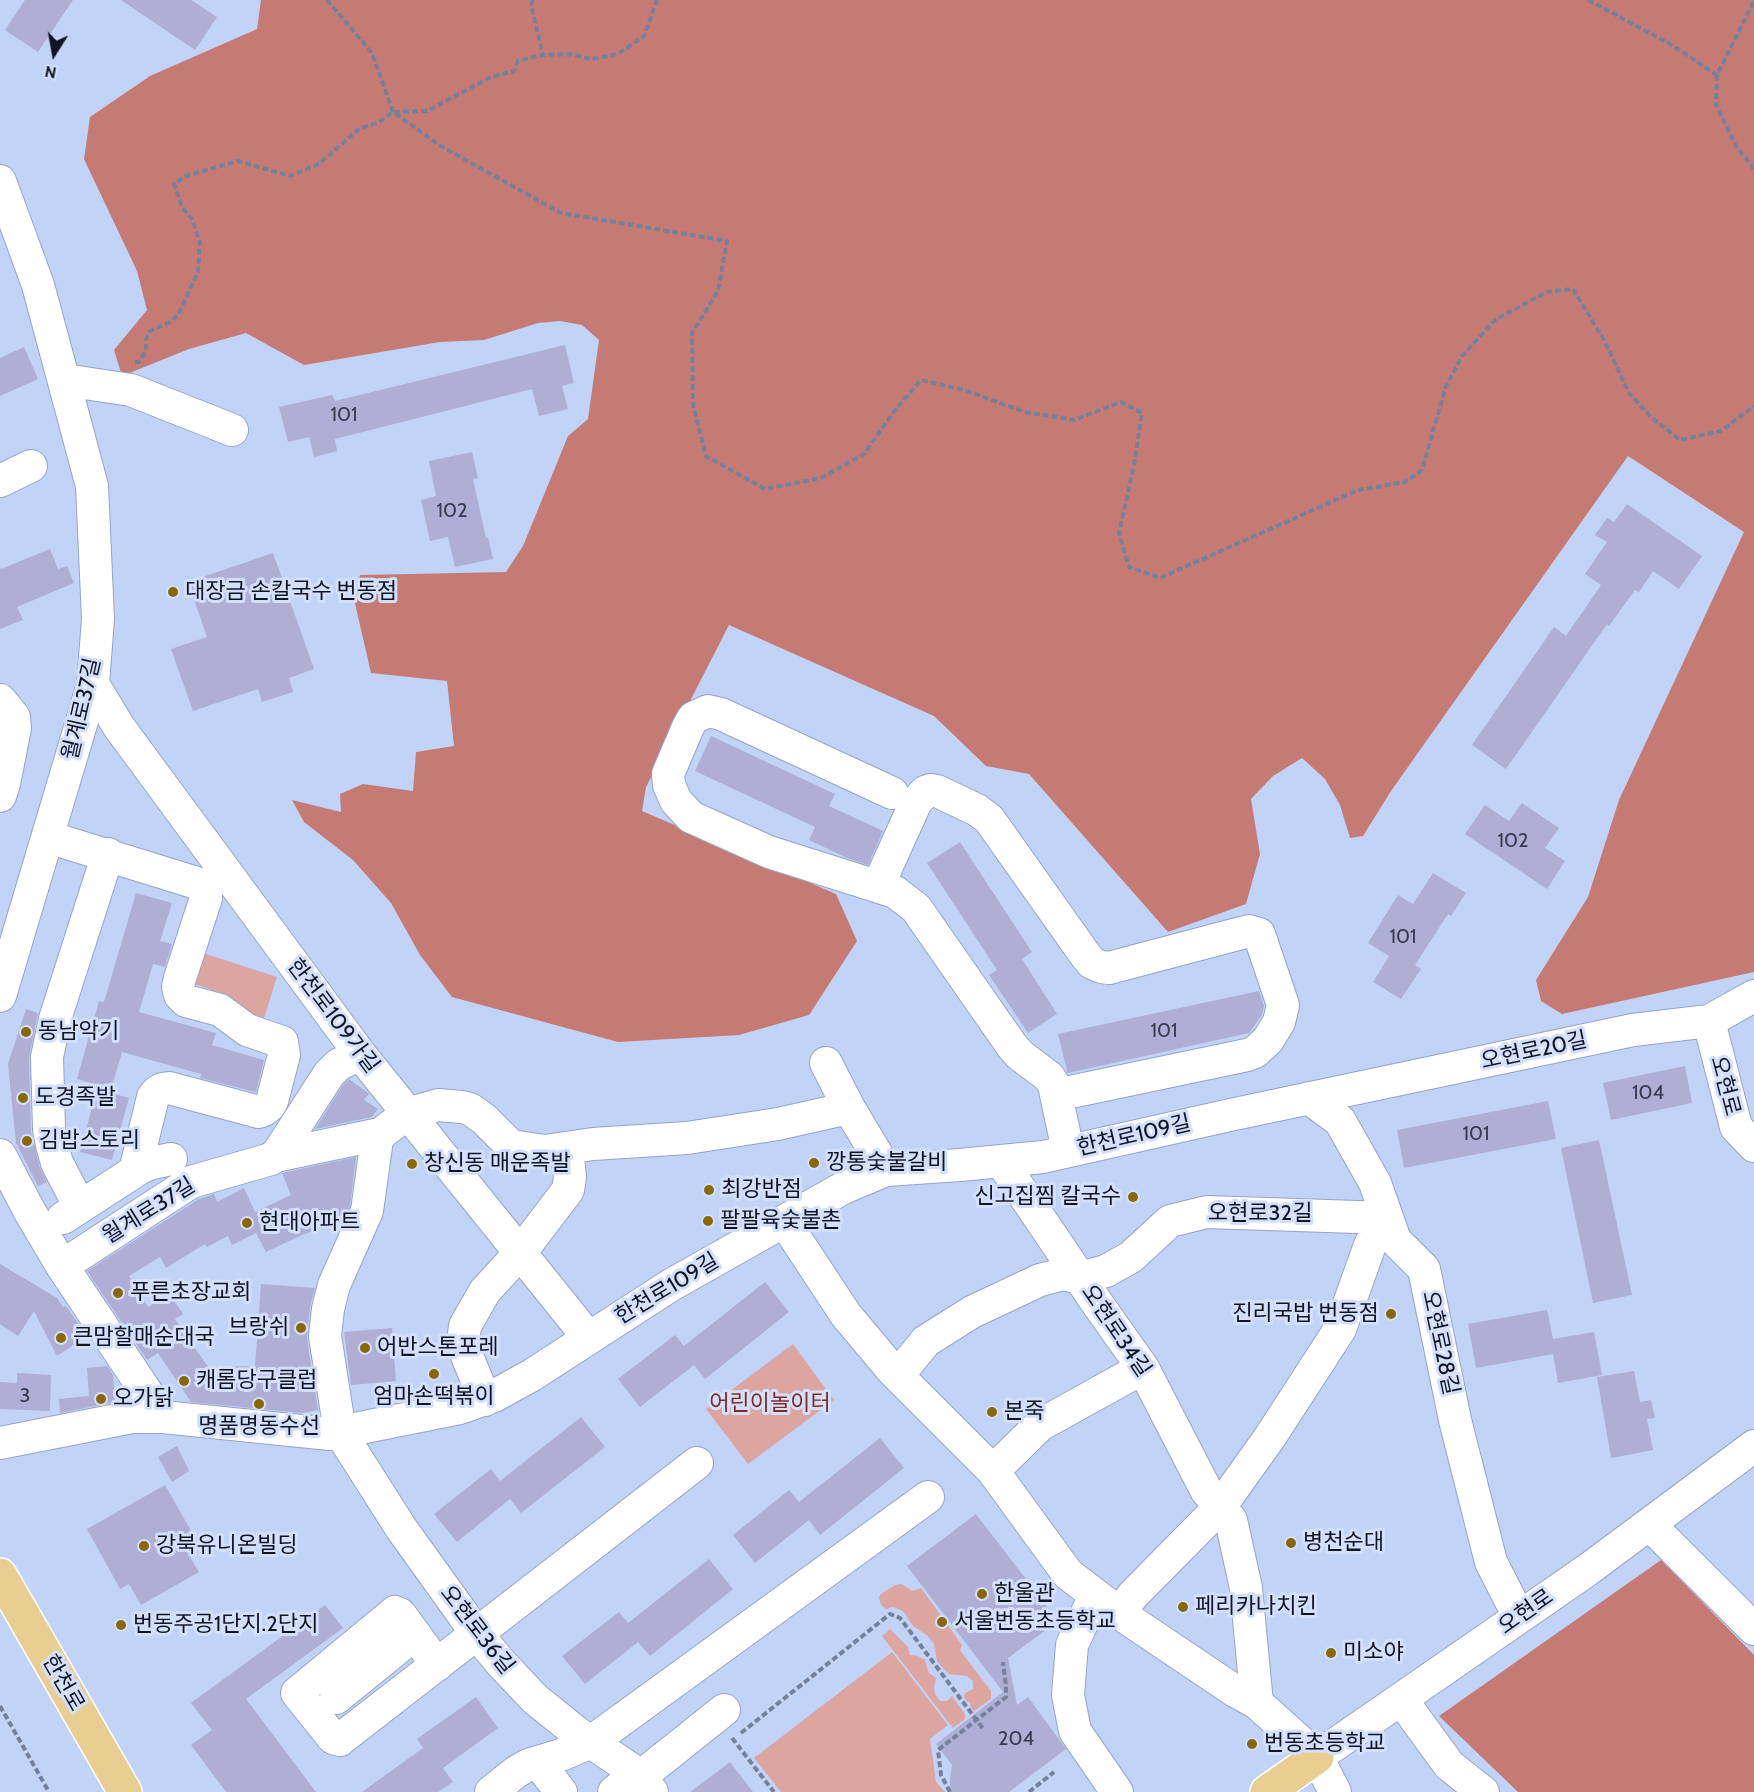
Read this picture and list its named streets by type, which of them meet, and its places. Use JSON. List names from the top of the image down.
{
  "streets": {
    "main road": ["오현로", "한천로"],
    "street": [
      "월계로37길",
      "한천로109가길",
      "오현로20길",
      "한천로109길",
      "오현로32길",
      "오현로34길",
      "오현로28길",
      "오현로36길"
    ]
  },
  "crossings": [
    ["월계로37길", "한천로109가길"],
    ["한천로109가길", "한천로109길"],
    ["오현로20길", "오현로"],
    ["오현로20길", "한천로109길"],
    ["오현로20길", "오현로28길"],
    ["오현로", "오현로28길"],
    ["한천로109길", "오현로34길"],
    ["한천로109길", "오현로28길"],
    ["한천로109길", "오현로36길"],
    ["오현로32길", "오현로34길"],
    ["오현로32길", "오현로28길"]
  ],
  "parks": ["어린이놀이터"],
  "places": [
    "대장금 손칼국수 번동점",
    "동남악기",
    "도경족발",
    "김밥스토리",
    "깡통숯불갈비",
    "창신동 매운족발",
    "최강반점",
    "신고집찜 칼국수",
    "팔팔육숯불촌",
    "현대아파트",
    "푸른초장교회",
    "진리국밥 번동점",
    "브랑쉬",
    "큰맘할매순대국",
    "어반스톤포레",
    "엄마손떡볶이",
    "캐롬당구클럽",
    "오가닭",
    "명품명동수선",
    "본죽",
    "병천순대",
    "강북유니온빌딩",
    "한울관",
    "페리카나치킨",
    "서울번동초등학교",
    "번동주공1단지.2단지",
    "미소야",
    "번동초등학교"
  ],
  "house_numbers": [
    "101",
    "102",
    "102",
    "101",
    "101",
    "104",
    "101",
    "3",
    "204"
  ],
  "north": "bottom"
}
